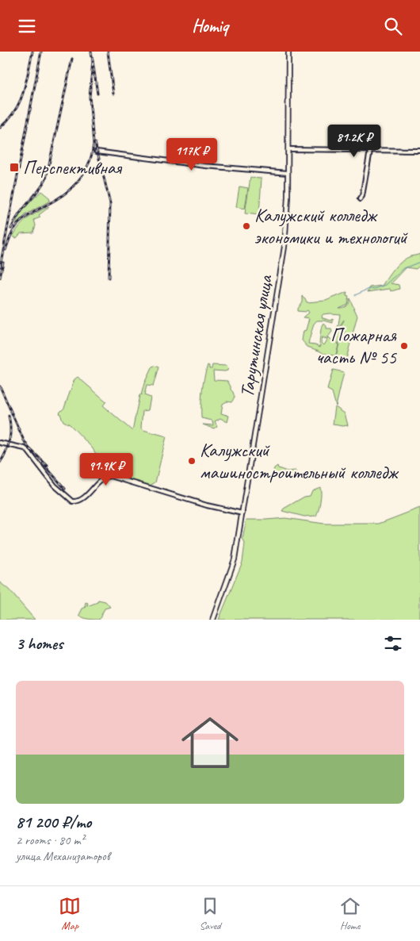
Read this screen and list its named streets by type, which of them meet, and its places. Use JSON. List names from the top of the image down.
{
  "streets": {
    "main road": ["Тарутинская улица"]
  },
  "places": {
    "transit": ["Перспективная"],
    "other": ["Калужский колледж экономики и технологий", "Пожарная часть № 55", "Калужский машиностроительный колледж"]
  },
  "page": {
    "header": "Homiq",
    "price": ["81.2K ₽", "117K ₽", "91.9K ₽"],
    "heading": "3 homes",
    "list": [
      {
        "name": "81 200 ₽/mo",
        "note": "2 rooms · 80 m² · улица Механизаторов"
      }
    ],
    "tabs": ["Map", "Saved", "Home"]
  }
}
